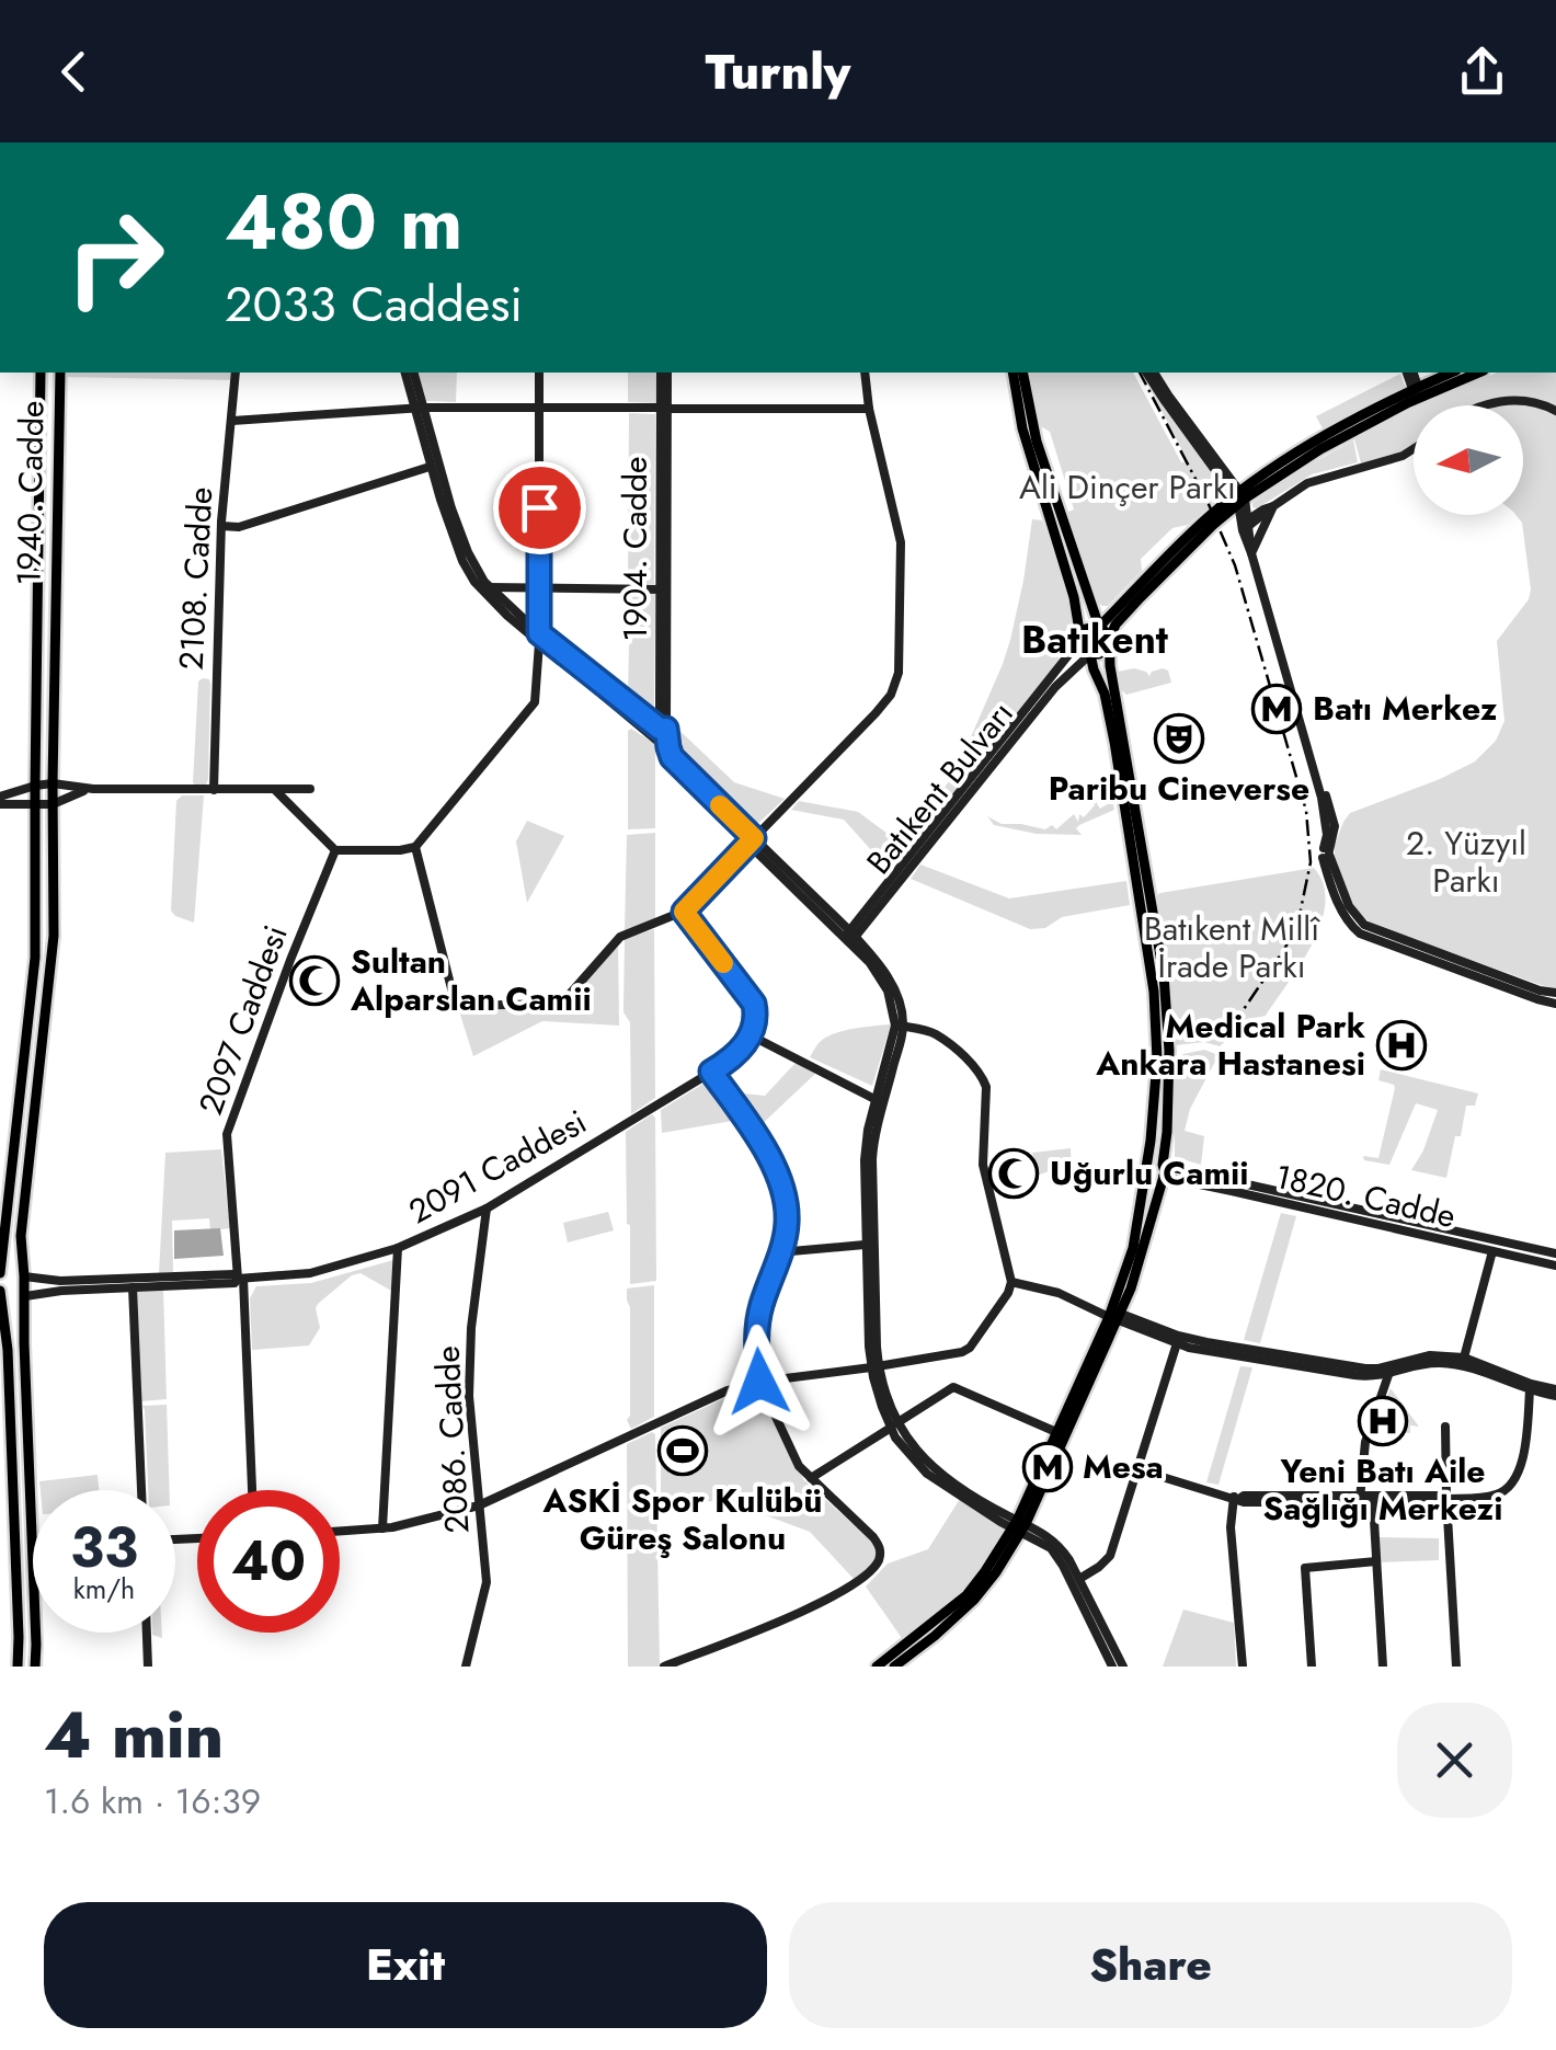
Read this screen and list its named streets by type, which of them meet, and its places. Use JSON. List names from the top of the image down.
{
  "streets": {
    "main road": ["1940. Cadde", "Batıkent Bulvarı"],
    "street": [
      "1904. Cadde",
      "2108. Cadde",
      "2097 Caddesi",
      "2091 Caddesi",
      "1820. Cadde",
      "2086. Cadde"
    ]
  },
  "crossings": [
    ["2097 Caddesi", "2091 Caddesi"],
    ["2091 Caddesi", "2086. Cadde"]
  ],
  "districts": ["Batıkent"],
  "parks": ["Ali Dinçer Parkı", "2. Yüzyıl Parkı", "Batıkent Millî İrade Parkı"],
  "places": {
    "metro station": ["Batı Merkez", "Mesa"],
    "theatre": ["Paribu Cineverse"],
    "mosque": ["Sultan Alparslan Camii", "Uğurlu Camii"],
    "hospital": ["Medical Park Ankara Hastanesi", "Yeni Batı Aile Sağlığı Merkezi"],
    "sports": ["ASKİ Spor Kulübü Güreş Salonu"]
  },
  "north": "left",
  "page": {
    "header": "Turnly",
    "turn": ["480 m", "2033 Caddesi"],
    "speed": "33 km/h",
    "limit": "40",
    "heading": ["4 min", "1.6 km · 16:39"],
    "buttons": ["Exit", "Share"]
  }
}
